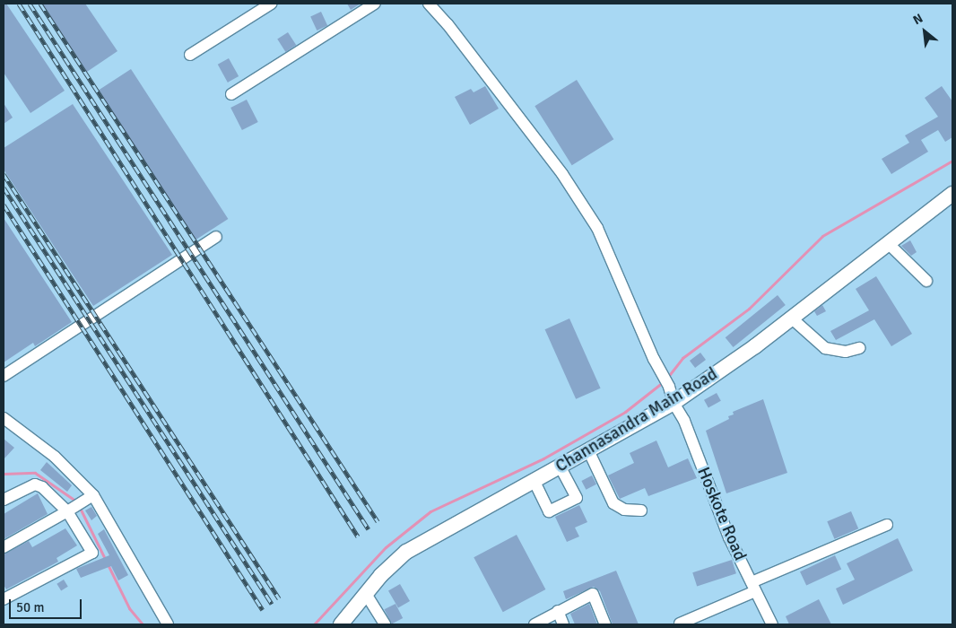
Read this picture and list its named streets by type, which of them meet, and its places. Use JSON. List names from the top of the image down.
{
  "streets": {
    "main road": ["Channasandra Main Road"],
    "street": ["Hoskote Road"]
  },
  "crossings": [
    ["Channasandra Main Road", "Hoskote Road"]
  ],
  "scale_bar": "50 m",
  "north": "top left"
}
